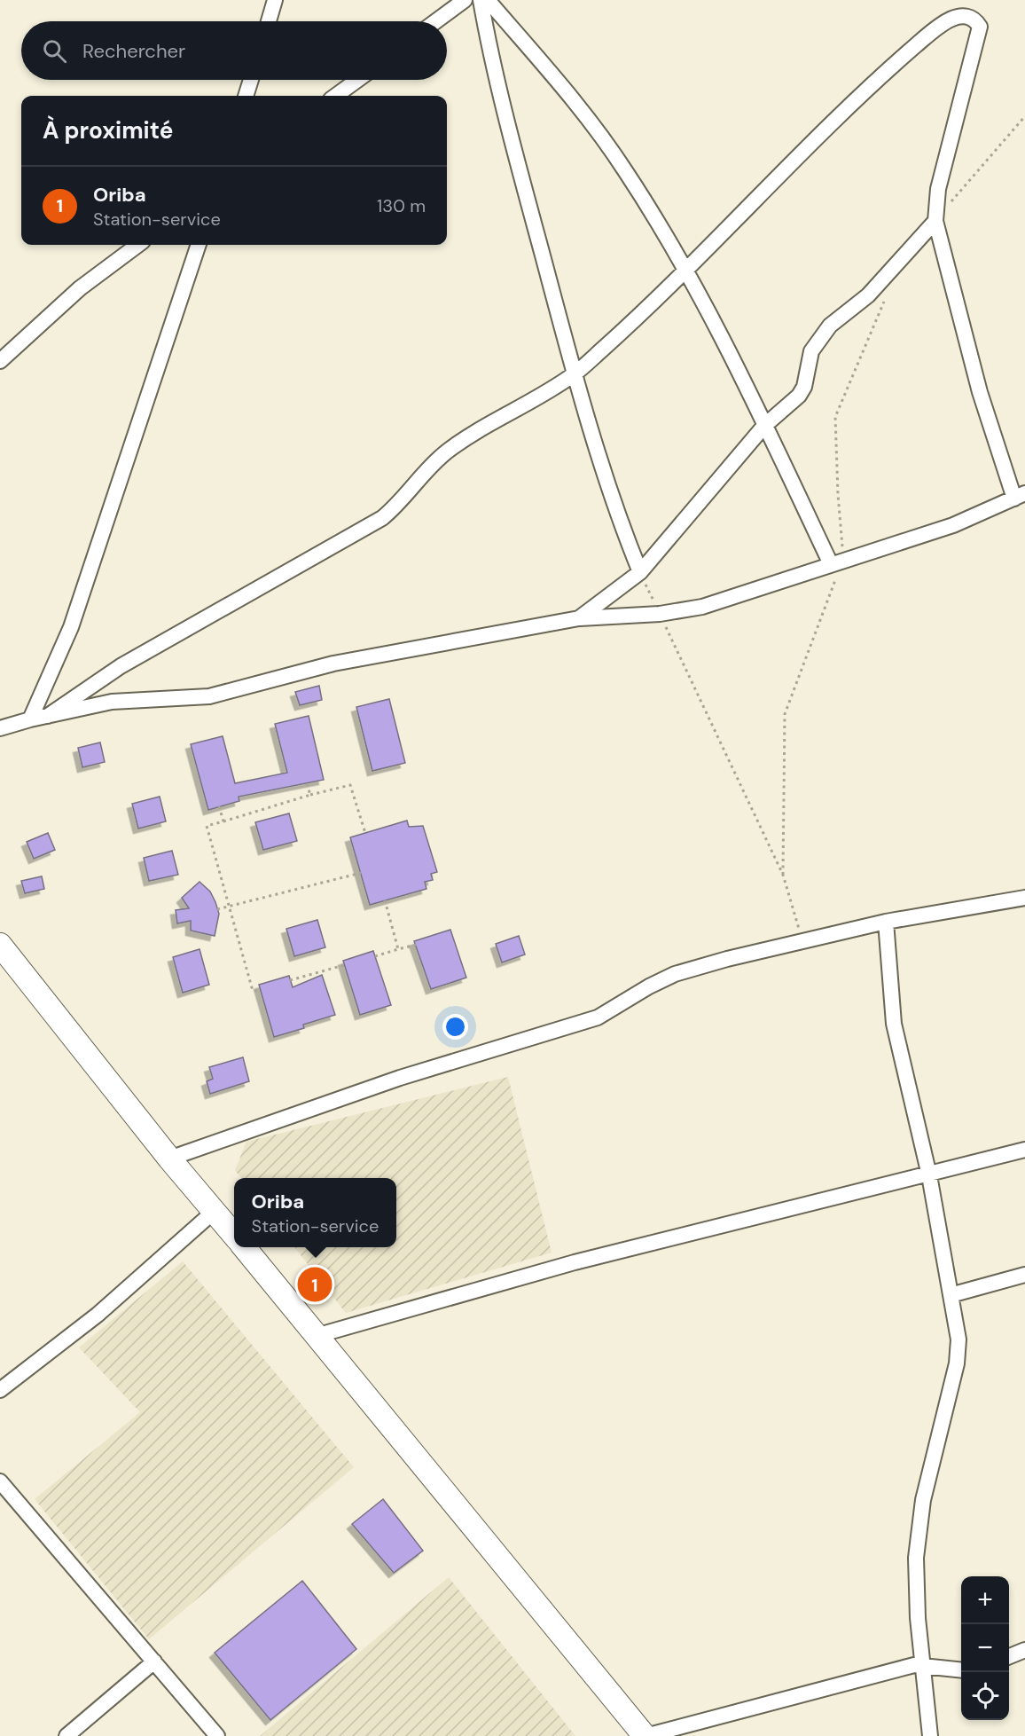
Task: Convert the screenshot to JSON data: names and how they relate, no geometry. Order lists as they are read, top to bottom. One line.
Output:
{"page":{"search":"Rechercher","heading":"À proximité","list":[{"mark":"1","name":"Oriba","note":"Station-service","value":"130 m"}],"popup":["Oriba","Station-service"],"pins":"1","map_buttons":["+","−"]}}
